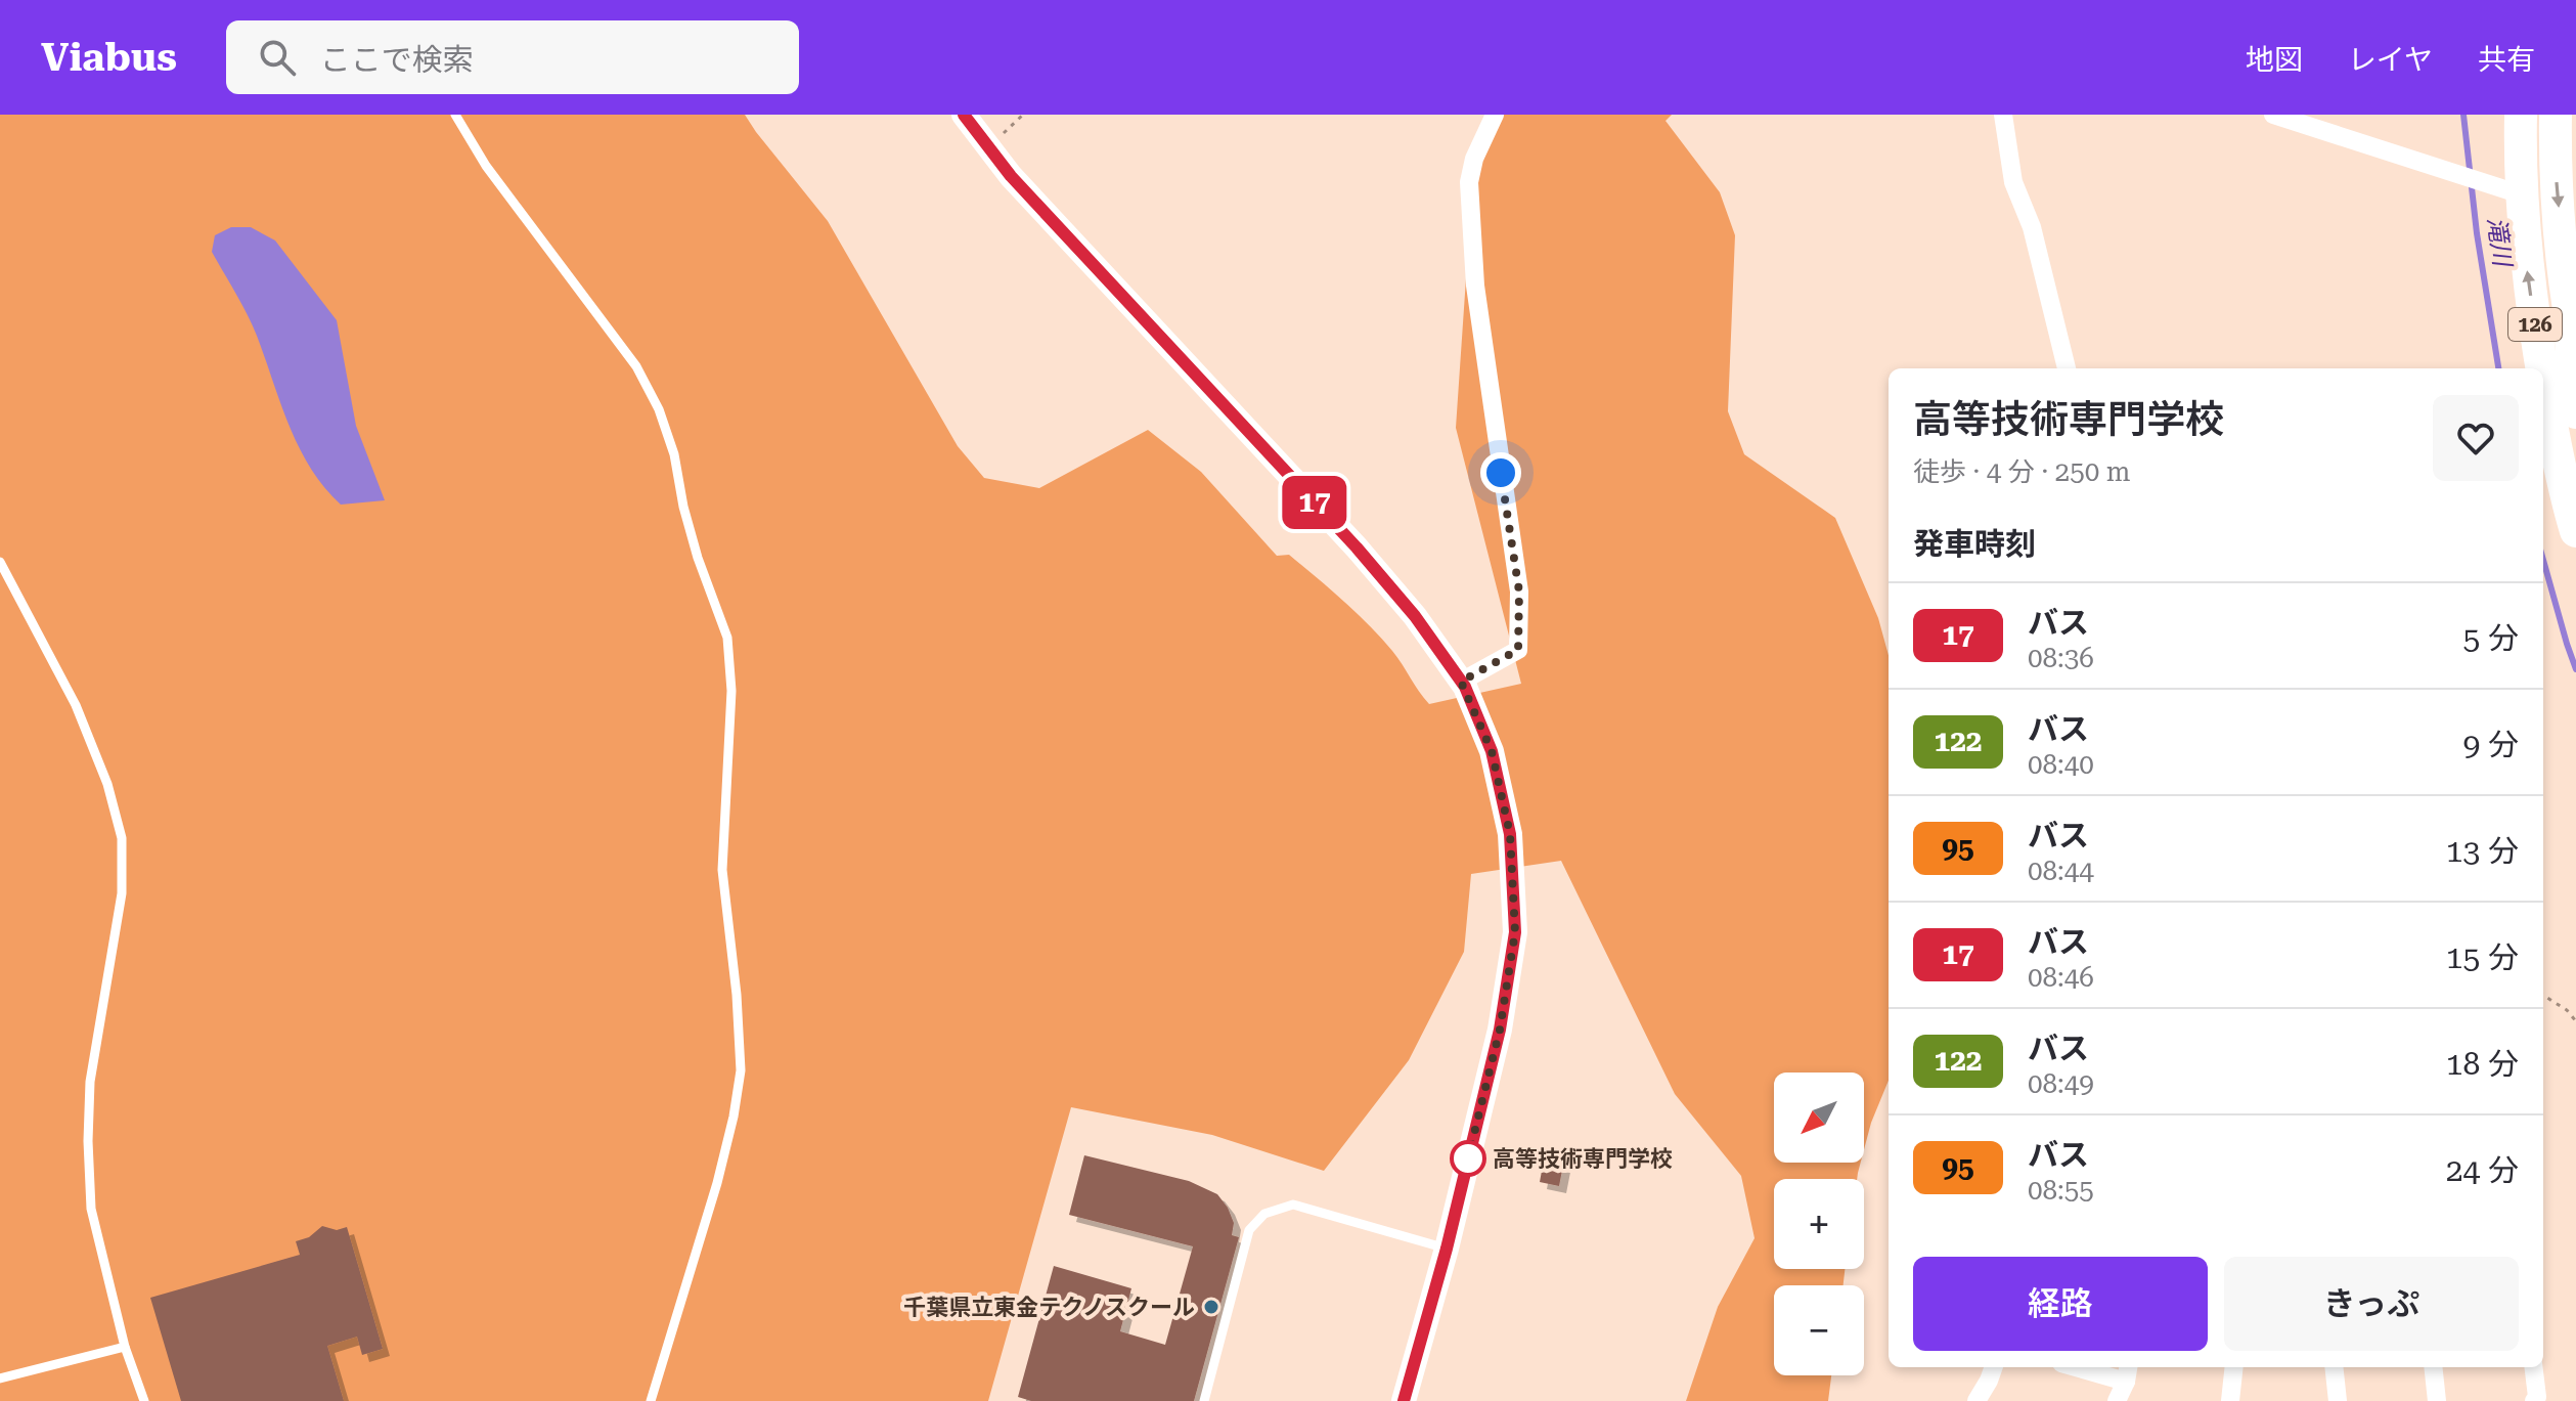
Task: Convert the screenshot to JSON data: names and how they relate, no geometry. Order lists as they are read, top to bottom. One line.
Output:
{"streets":{"highway":["126"]},"water":["滝川"],"places":["高等技術専門学校","千葉県立東金テクノスクール"],"lines":["bus line 17"],"north":"bottom left","page":{"header":"Viabus","search":"ここで検索","nav":["地図","レイヤ","共有"],"on_map":"17","heading":[["高等技術専門学校","徒歩 · 4 分 · 250 m"],"発車時刻"],"list":[{"mark":"17","name":"バス","note":"08:36","value":"5 分"},{"mark":"122","name":"バス","note":"08:40","value":"9 分"},{"mark":"95","name":"バス","note":"08:44","value":"13 分"},{"mark":"17","name":"バス","note":"08:46","value":"15 分"},{"mark":"122","name":"バス","note":"08:49","value":"18 分"},{"mark":"95","name":"バス","note":"08:55","value":"24 分"}],"map_buttons":["+","−"],"buttons":["経路","きっぷ"]}}
